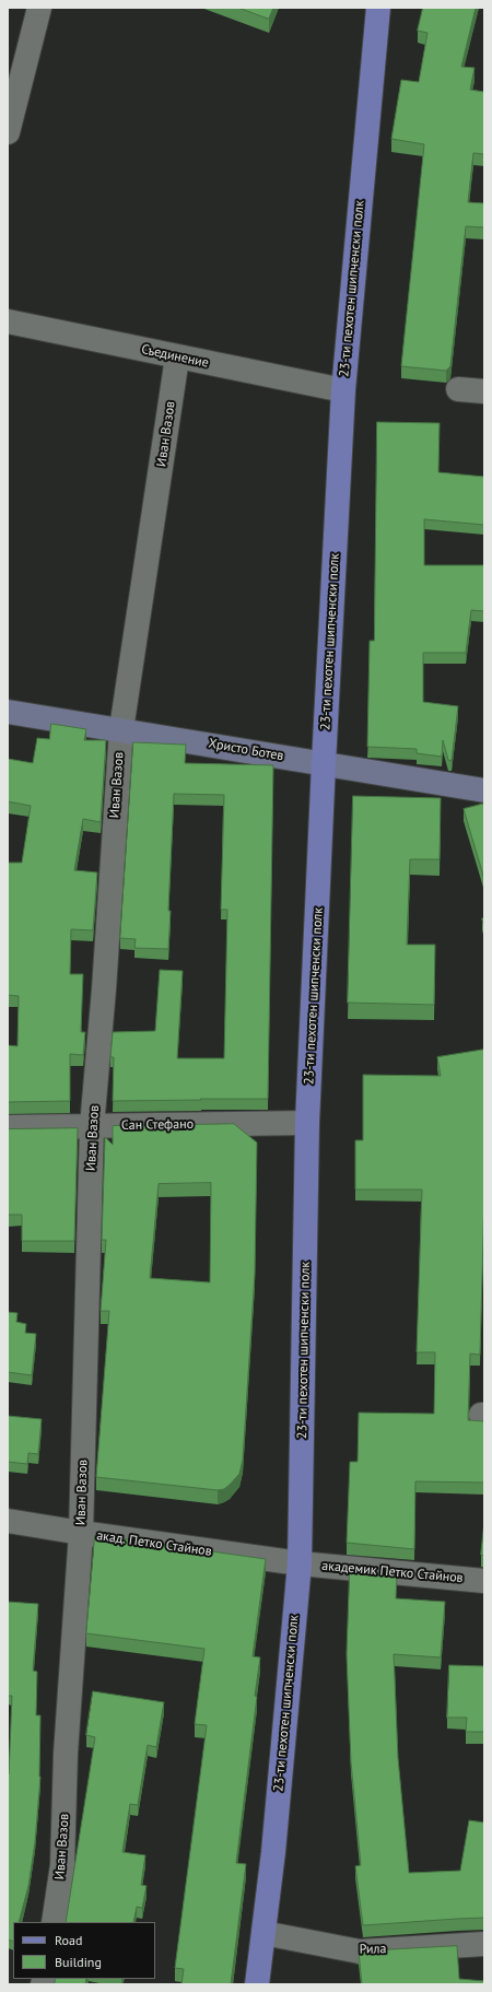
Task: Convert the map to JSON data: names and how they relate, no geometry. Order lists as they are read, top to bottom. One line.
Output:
{"streets":{"main road":["23-ти пехотен шипченски полк","Христо Ботев"],"street":["Съединение","Иван Вазов","Сан Стефано","акад. Петко Стайнов","академик Петко Стайнов","Рила"]},"crossings":[["23-ти пехотен шипченски полк","Съединение"],["23-ти пехотен шипченски полк","Христо Ботев"],["23-ти пехотен шипченски полк","Сан Стефано"],["23-ти пехотен шипченски полк","акад. Петко Стайнов"],["23-ти пехотен шипченски полк","академик Петко Стайнов"],["23-ти пехотен шипченски полк","Рила"],["Съединение","Иван Вазов"],["Иван Вазов","Христо Ботев"],["Иван Вазов","Сан Стефано"],["Иван Вазов","акад. Петко Стайнов"],["акад. Петко Стайнов","академик Петко Стайнов"]],"legend":["Road","Building"]}
